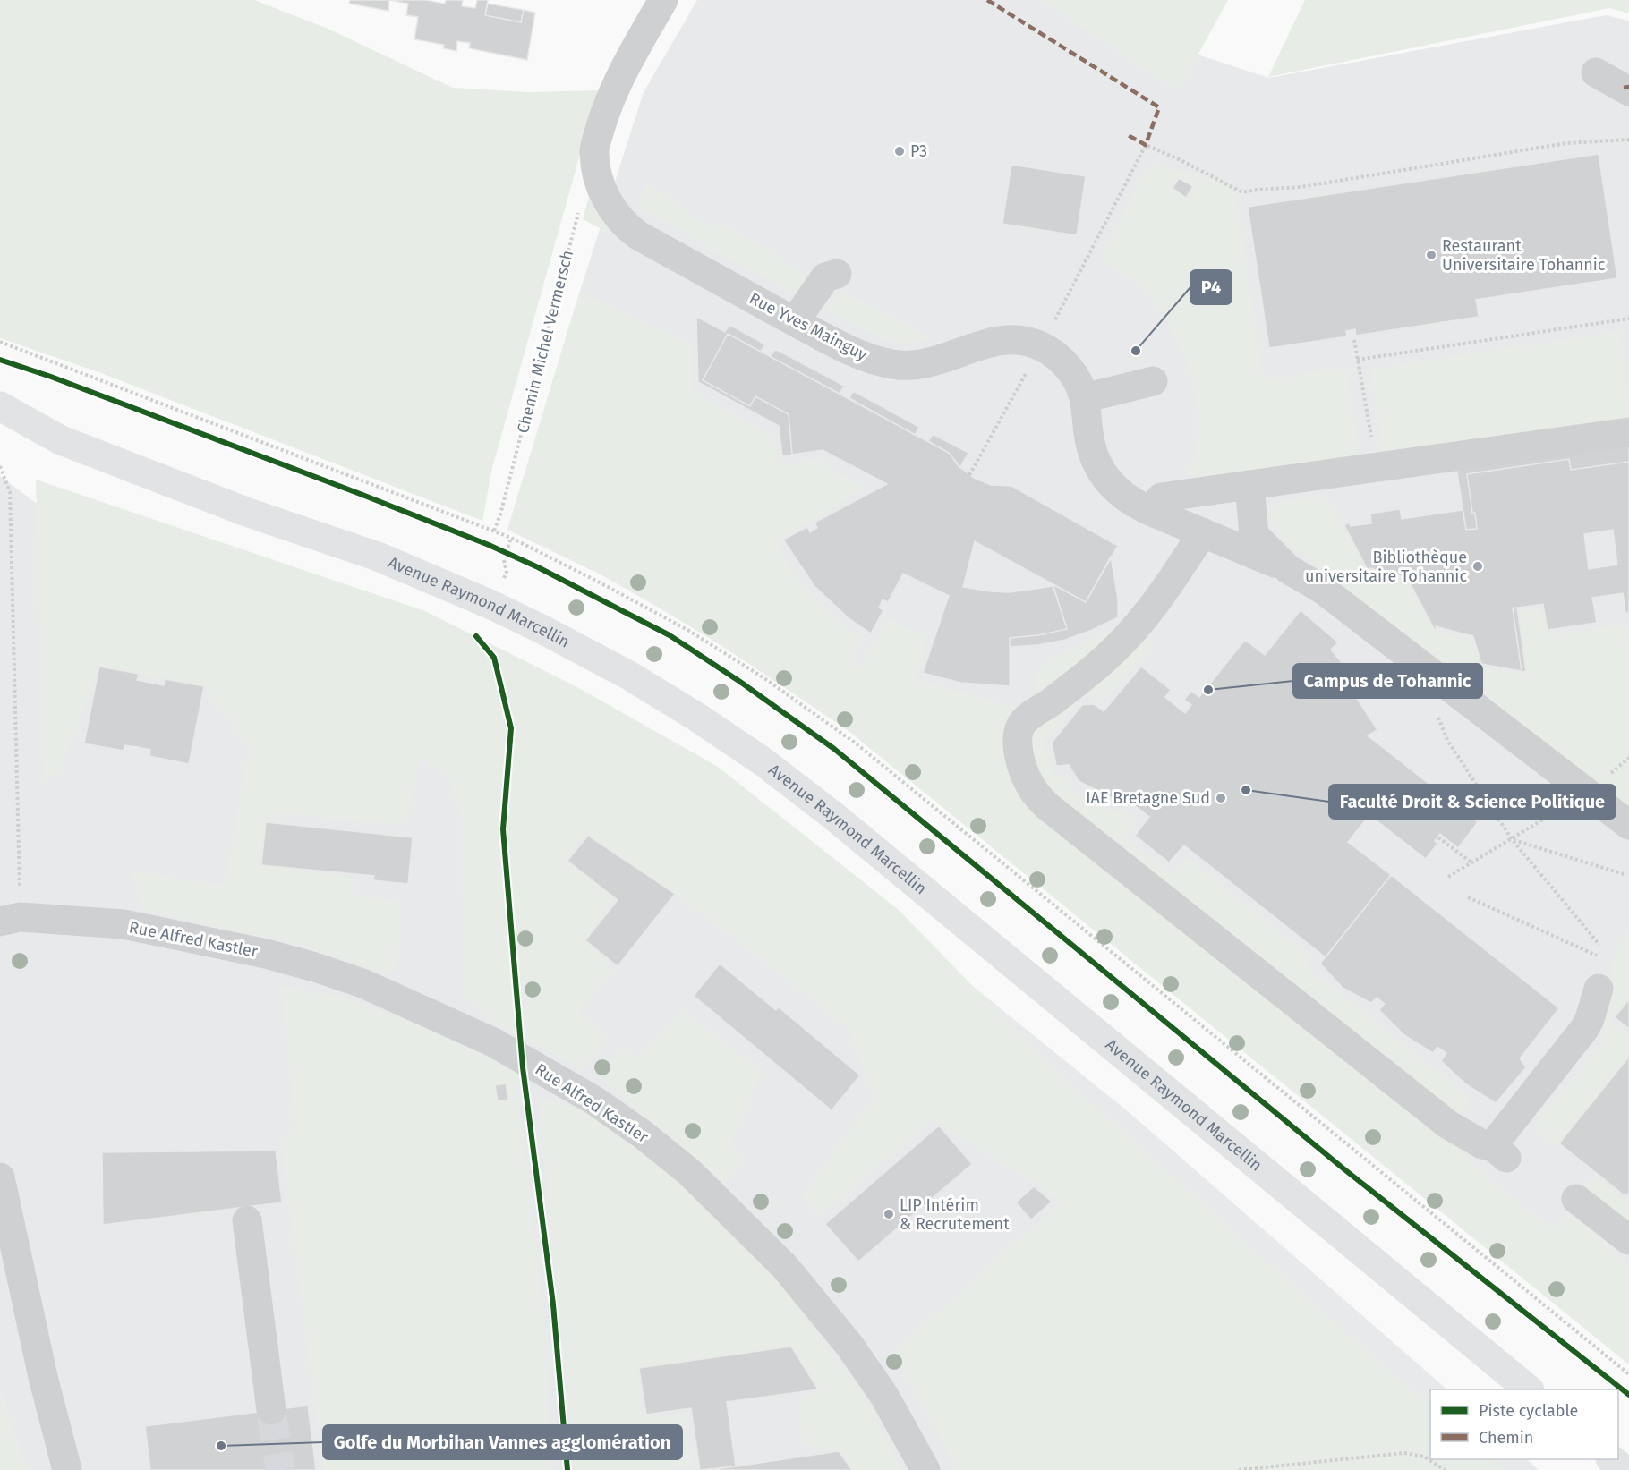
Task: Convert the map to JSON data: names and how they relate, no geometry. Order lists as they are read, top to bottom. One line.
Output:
{"streets":{"main road":["Avenue Raymond Marcellin"],"street":["Rue Yves Mainguy","Rue Alfred Kastler"],"path":["Chemin Michel Vermersch"]},"places":["P3","Restaurant Universitaire Tohannic","P4","Bibliothèque universitaire Tohannic","Campus de Tohannic","Faculté Droit & Science Politique","IAE Bretagne Sud","LIP Intérim & Recrutement","Golfe du Morbihan Vannes agglomération"],"legend":["Piste cyclable","Chemin"]}
